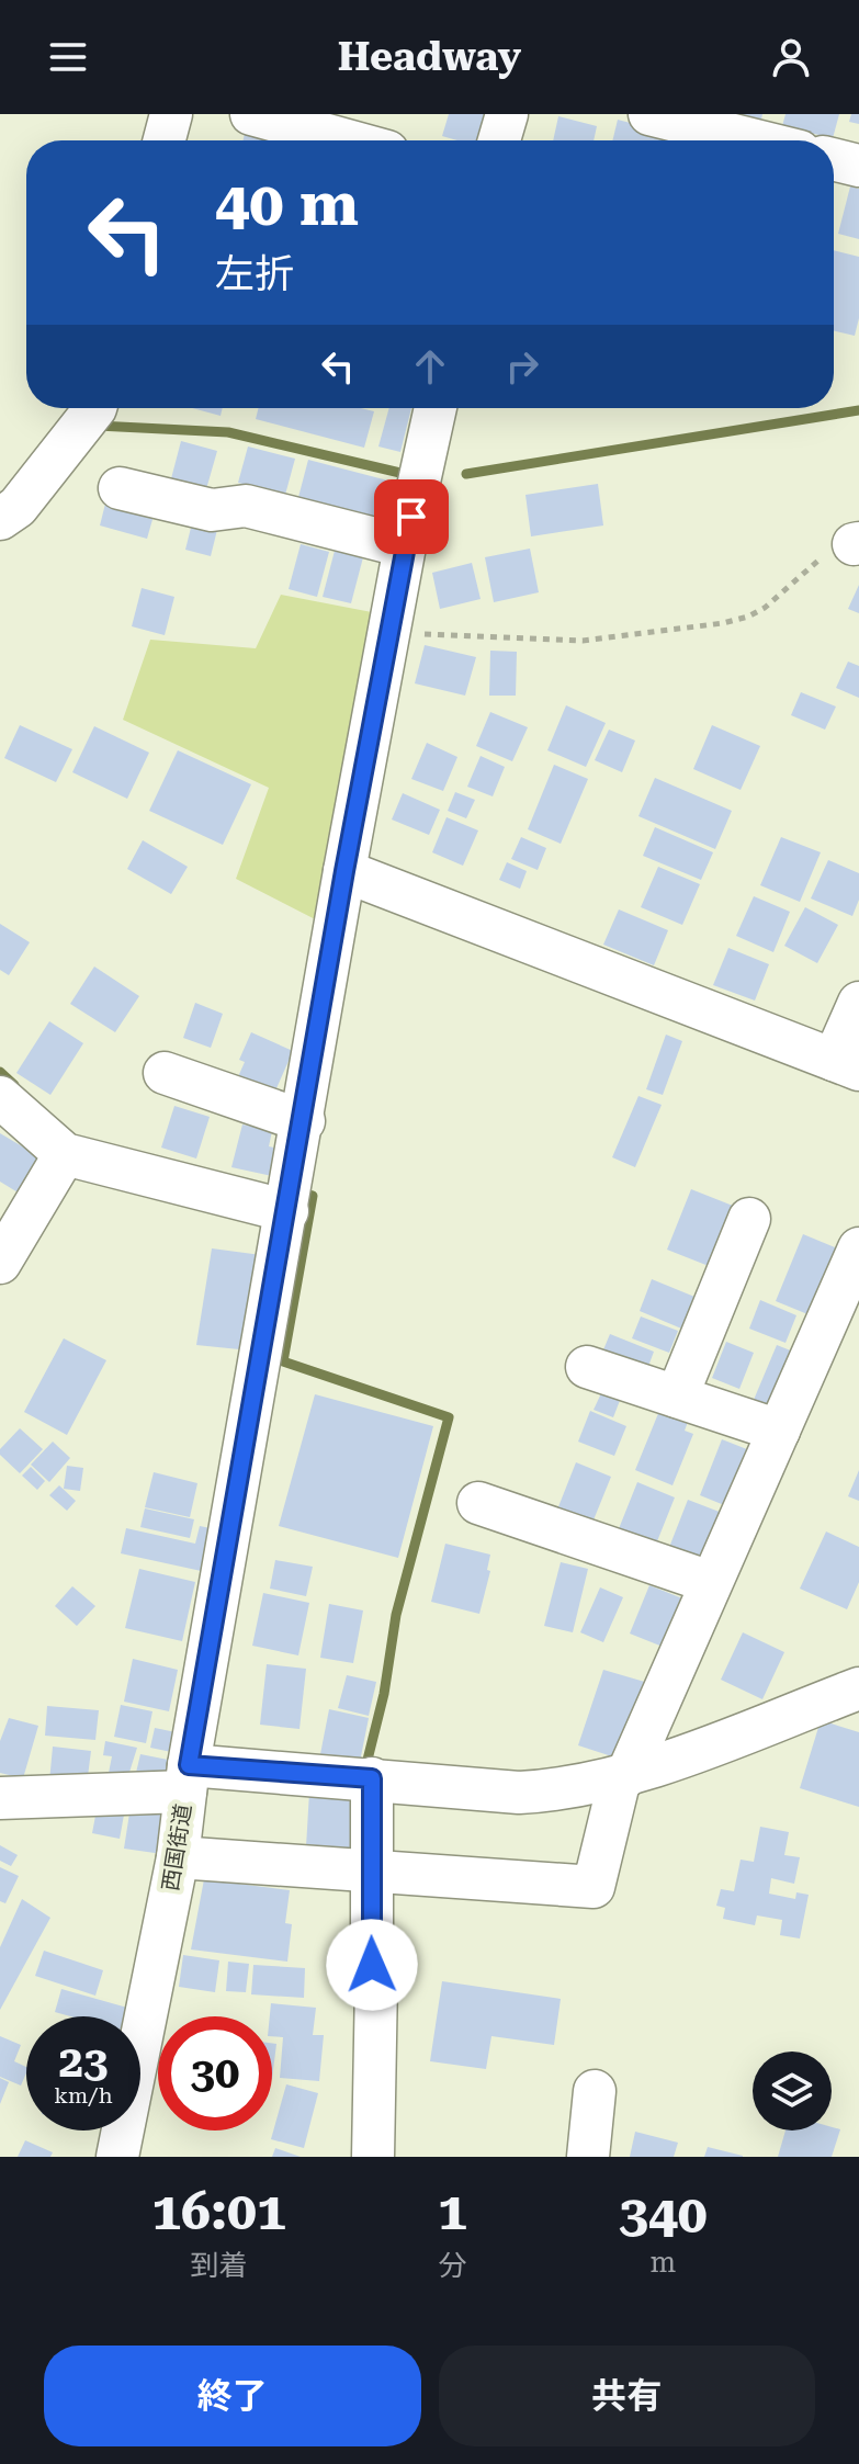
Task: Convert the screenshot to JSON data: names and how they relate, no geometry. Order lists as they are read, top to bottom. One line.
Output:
{"streets":{"street":["西国街道"]},"page":{"header":"Headway","turn":["40 m","左折"],"speed":"23 km/h","limit":"30","eta":["16:01","到着","1","分","340","m"],"buttons":["終了","共有"]}}
